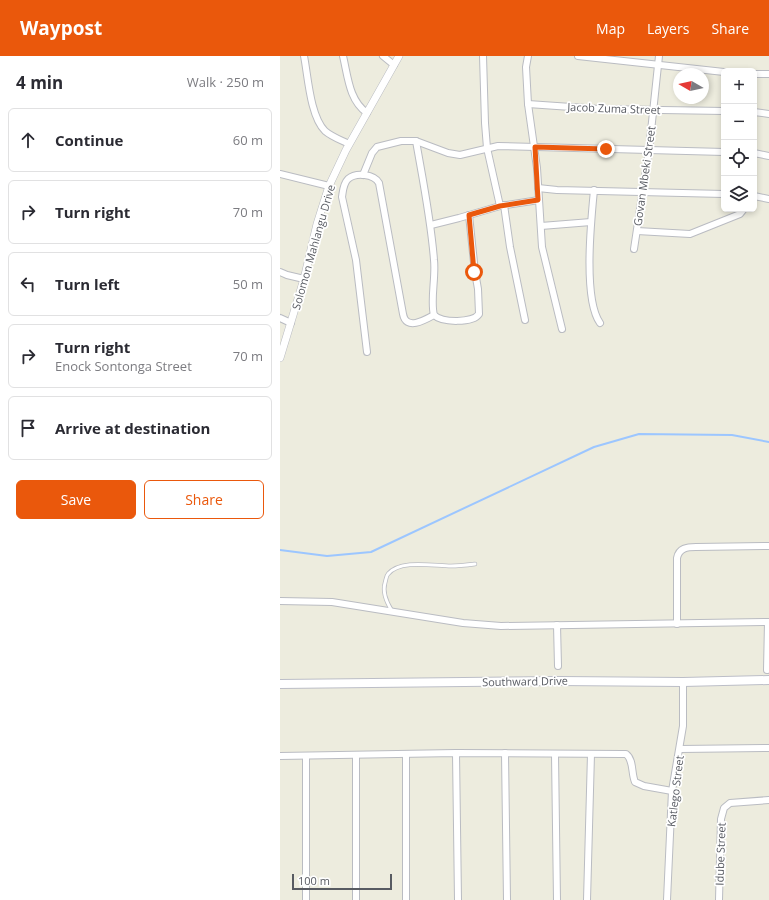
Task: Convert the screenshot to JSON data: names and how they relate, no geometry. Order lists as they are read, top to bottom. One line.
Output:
{"streets":{"main road":["Southward Drive"],"street":["Jacob Zuma Street","Govan Mbeki Street","Solomon Mahlangu Drive","Katlego Street","Idube Street"]},"crossings":[["Jacob Zuma Street","Govan Mbeki Street"],["Southward Drive","Katlego Street"]],"scale_bar":"100 m","north":"left","page":{"header":"Waypost","nav":["Map","Layers","Share"],"heading":["4 min","Walk · 250 m"],"map_buttons":["+","−"],"list":[["Continue","60 m"],["Turn right","70 m"],["Turn left","50 m"],["Turn right","Enock Sontonga Street","70 m"],"Arrive at destination"],"buttons":["Save","Share"],"scale":"100 m"}}
